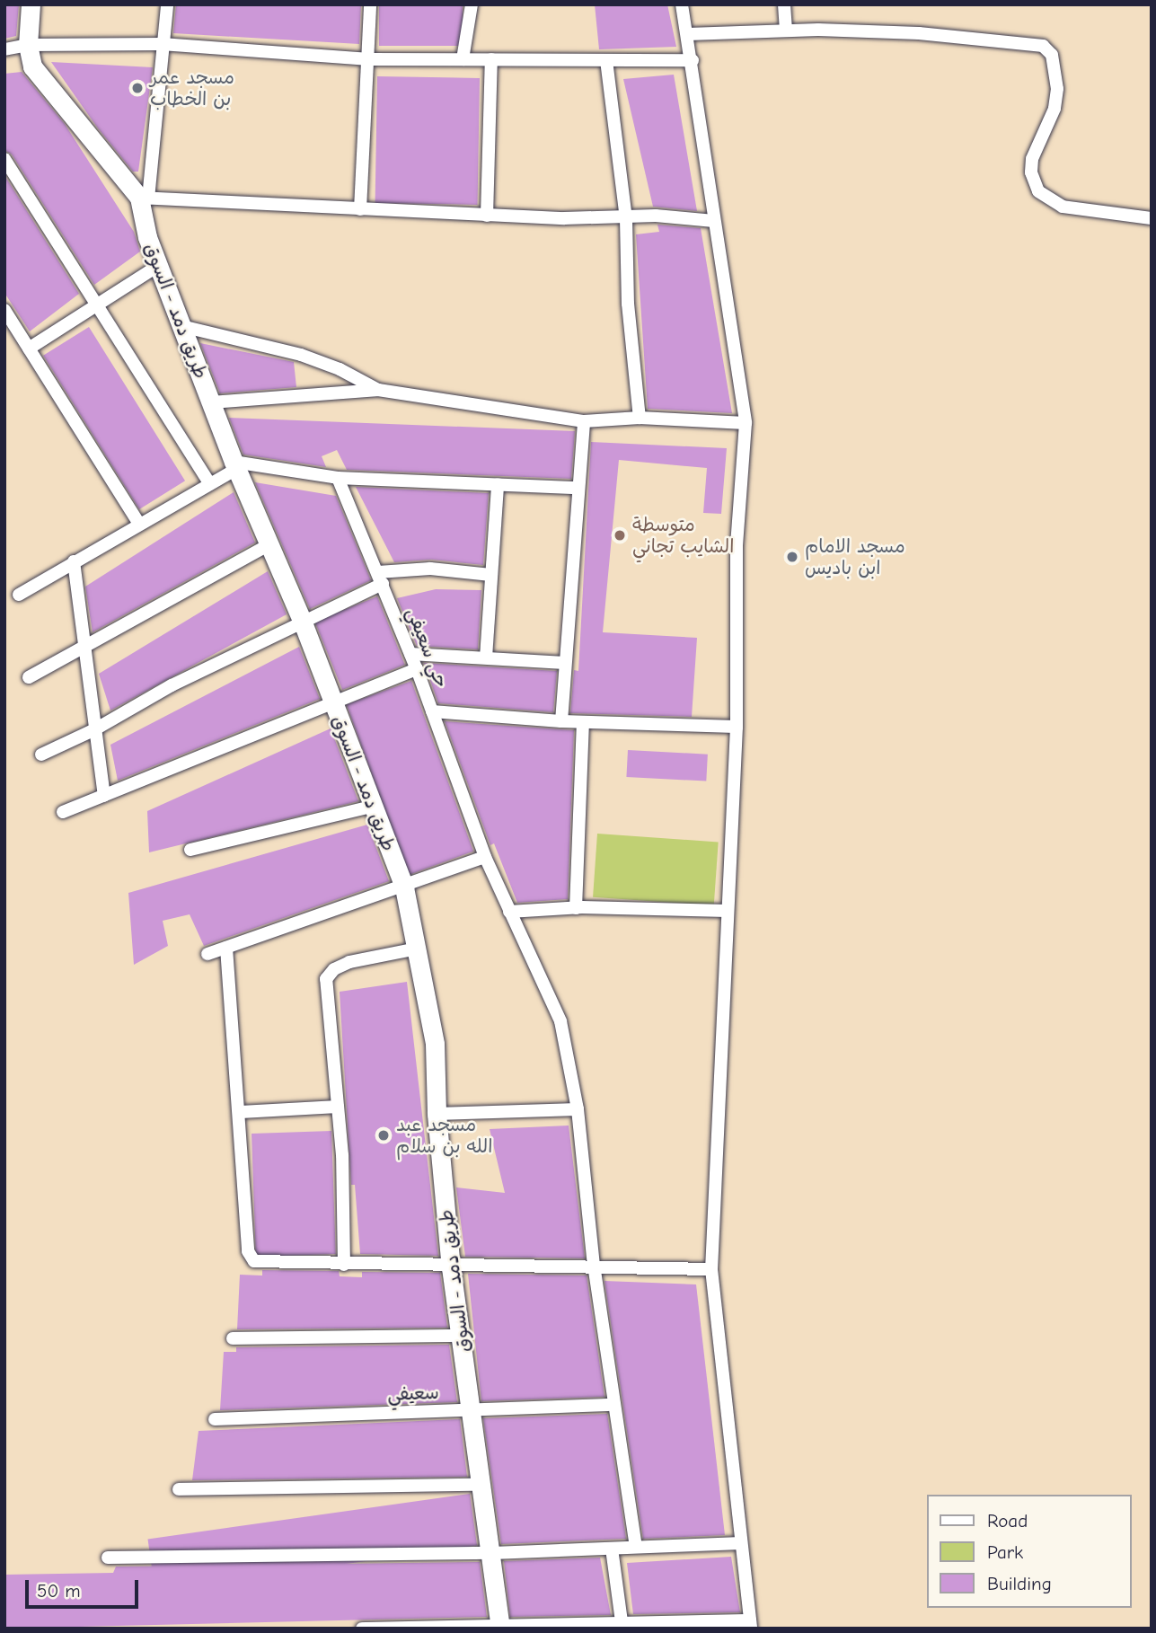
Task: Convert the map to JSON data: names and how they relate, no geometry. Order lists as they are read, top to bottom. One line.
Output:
{"streets":{"main road":["طريق دمد - السوق"],"street":["حي سعيفي","سعيفي"]},"crossings":[["طريق دمد - السوق","سعيفي"]],"places":["مسجد عمر بن الخطاب","متوسطة الشايب تجاني","مسجد الامام ابن باديس","مسجد عبد الله بن سلام"],"legend":["Road","Park","Building"],"scale_bar":"50 m"}
